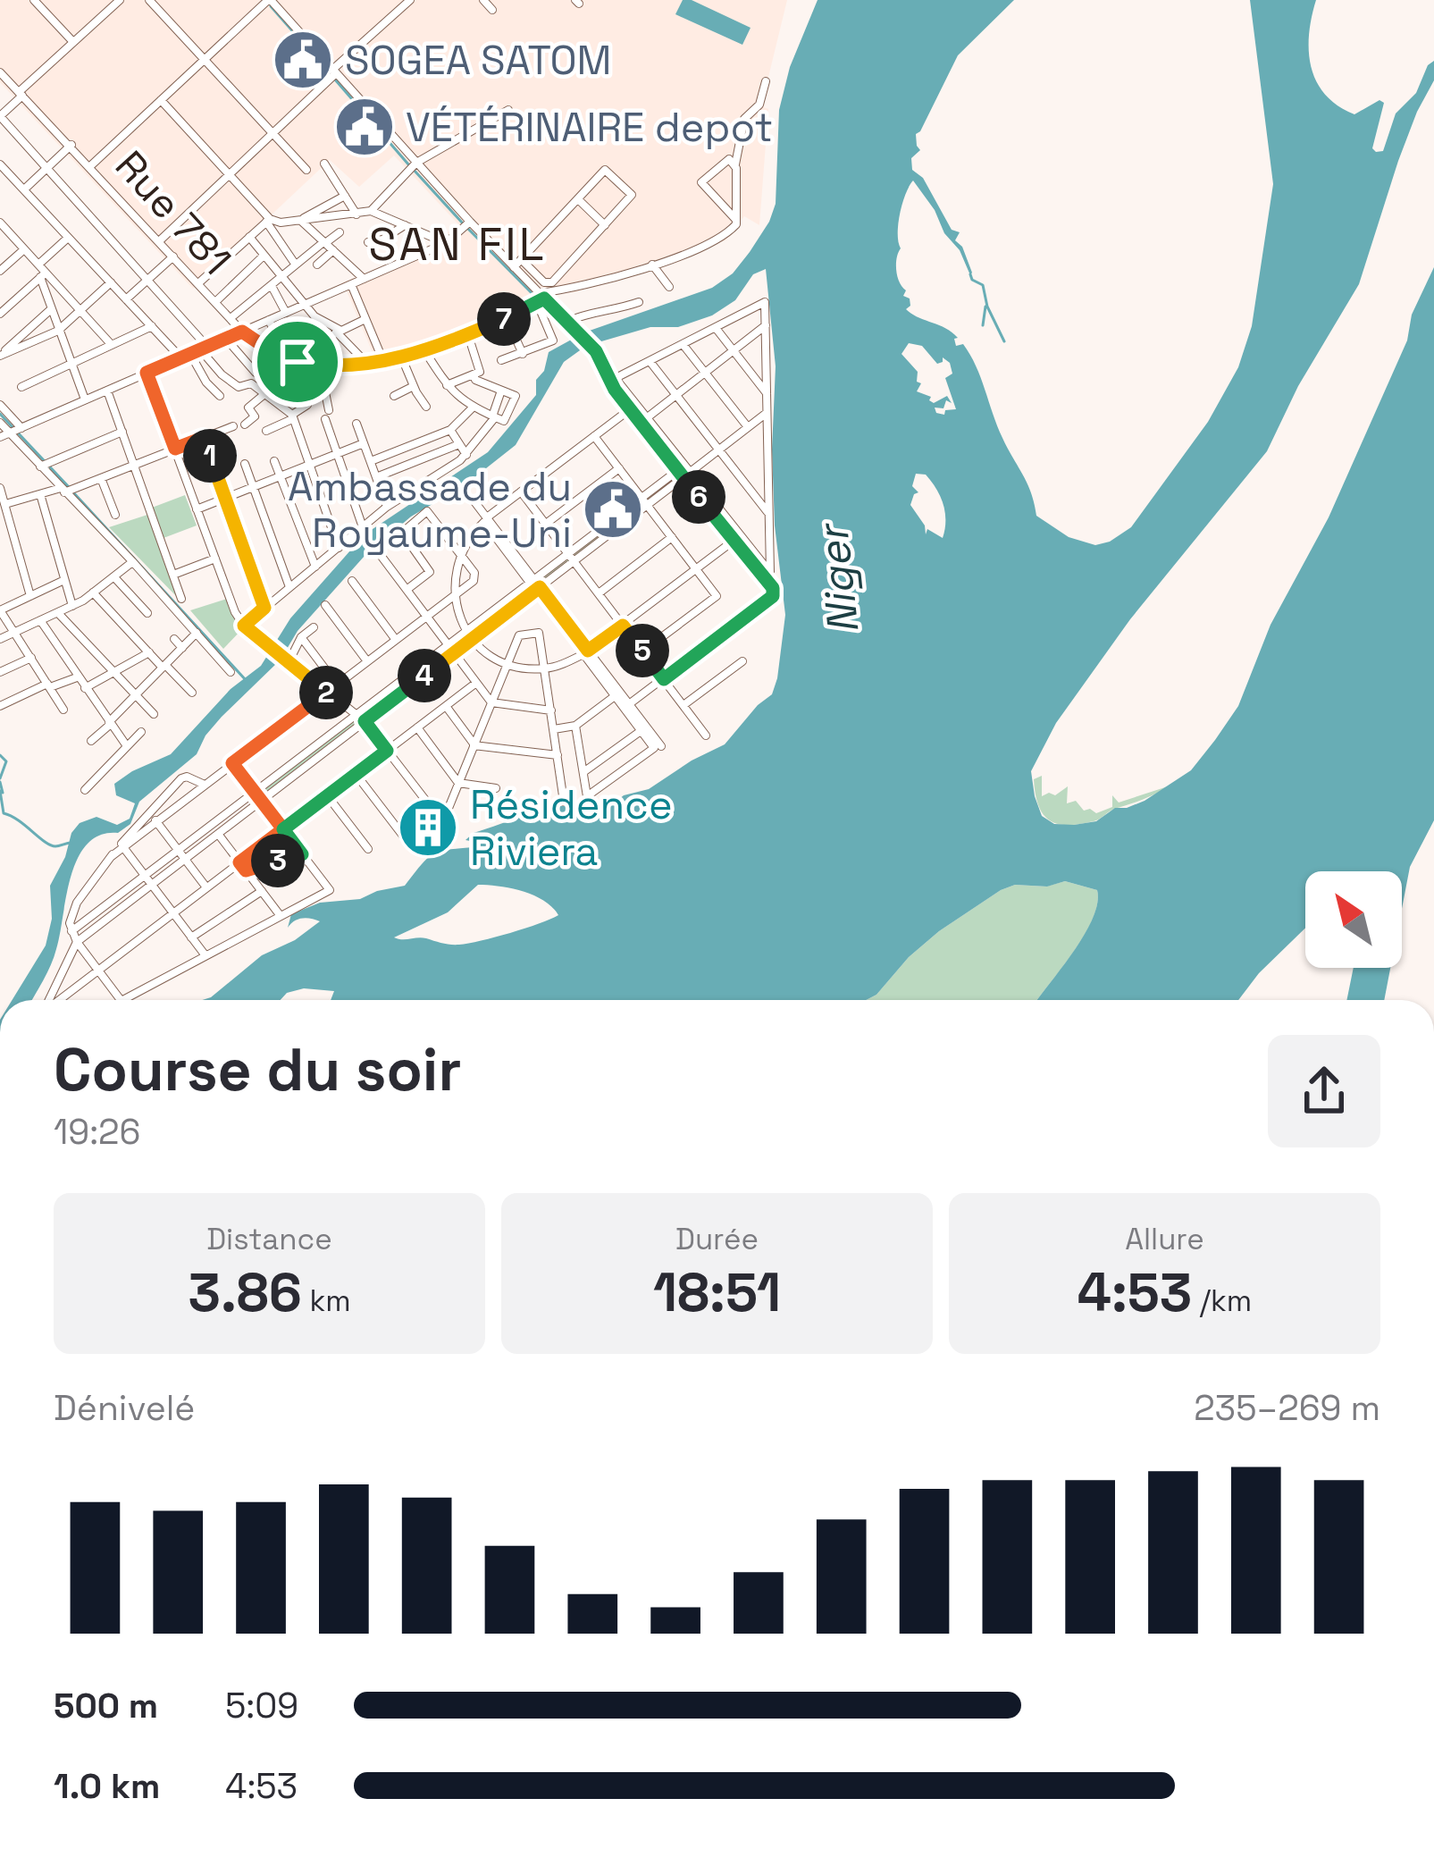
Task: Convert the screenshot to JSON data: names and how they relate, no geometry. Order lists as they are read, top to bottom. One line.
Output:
{"streets":{"street":["Rue 781"]},"districts":["SAN FIL"],"water":["Niger"],"places":{"public building":["SOGEA SATOM","VÉTÉRINAIRE depot","Ambassade du Royaume-Uni"],"building":["Résidence Riviera"]},"north":"top left","page":{"pins":["7","1","6","5","4","2","3"],"heading":["Course du soir","19:26"],"stats":[["Distance","3.86 km"],["Durée","18:51"],["Allure","4:53 /km"]],"chart":["Dénivelé","235–269 m"],"list":[{"name":"500 m","note":"5:09"},{"name":"1.0 km","note":"4:53"}]}}
